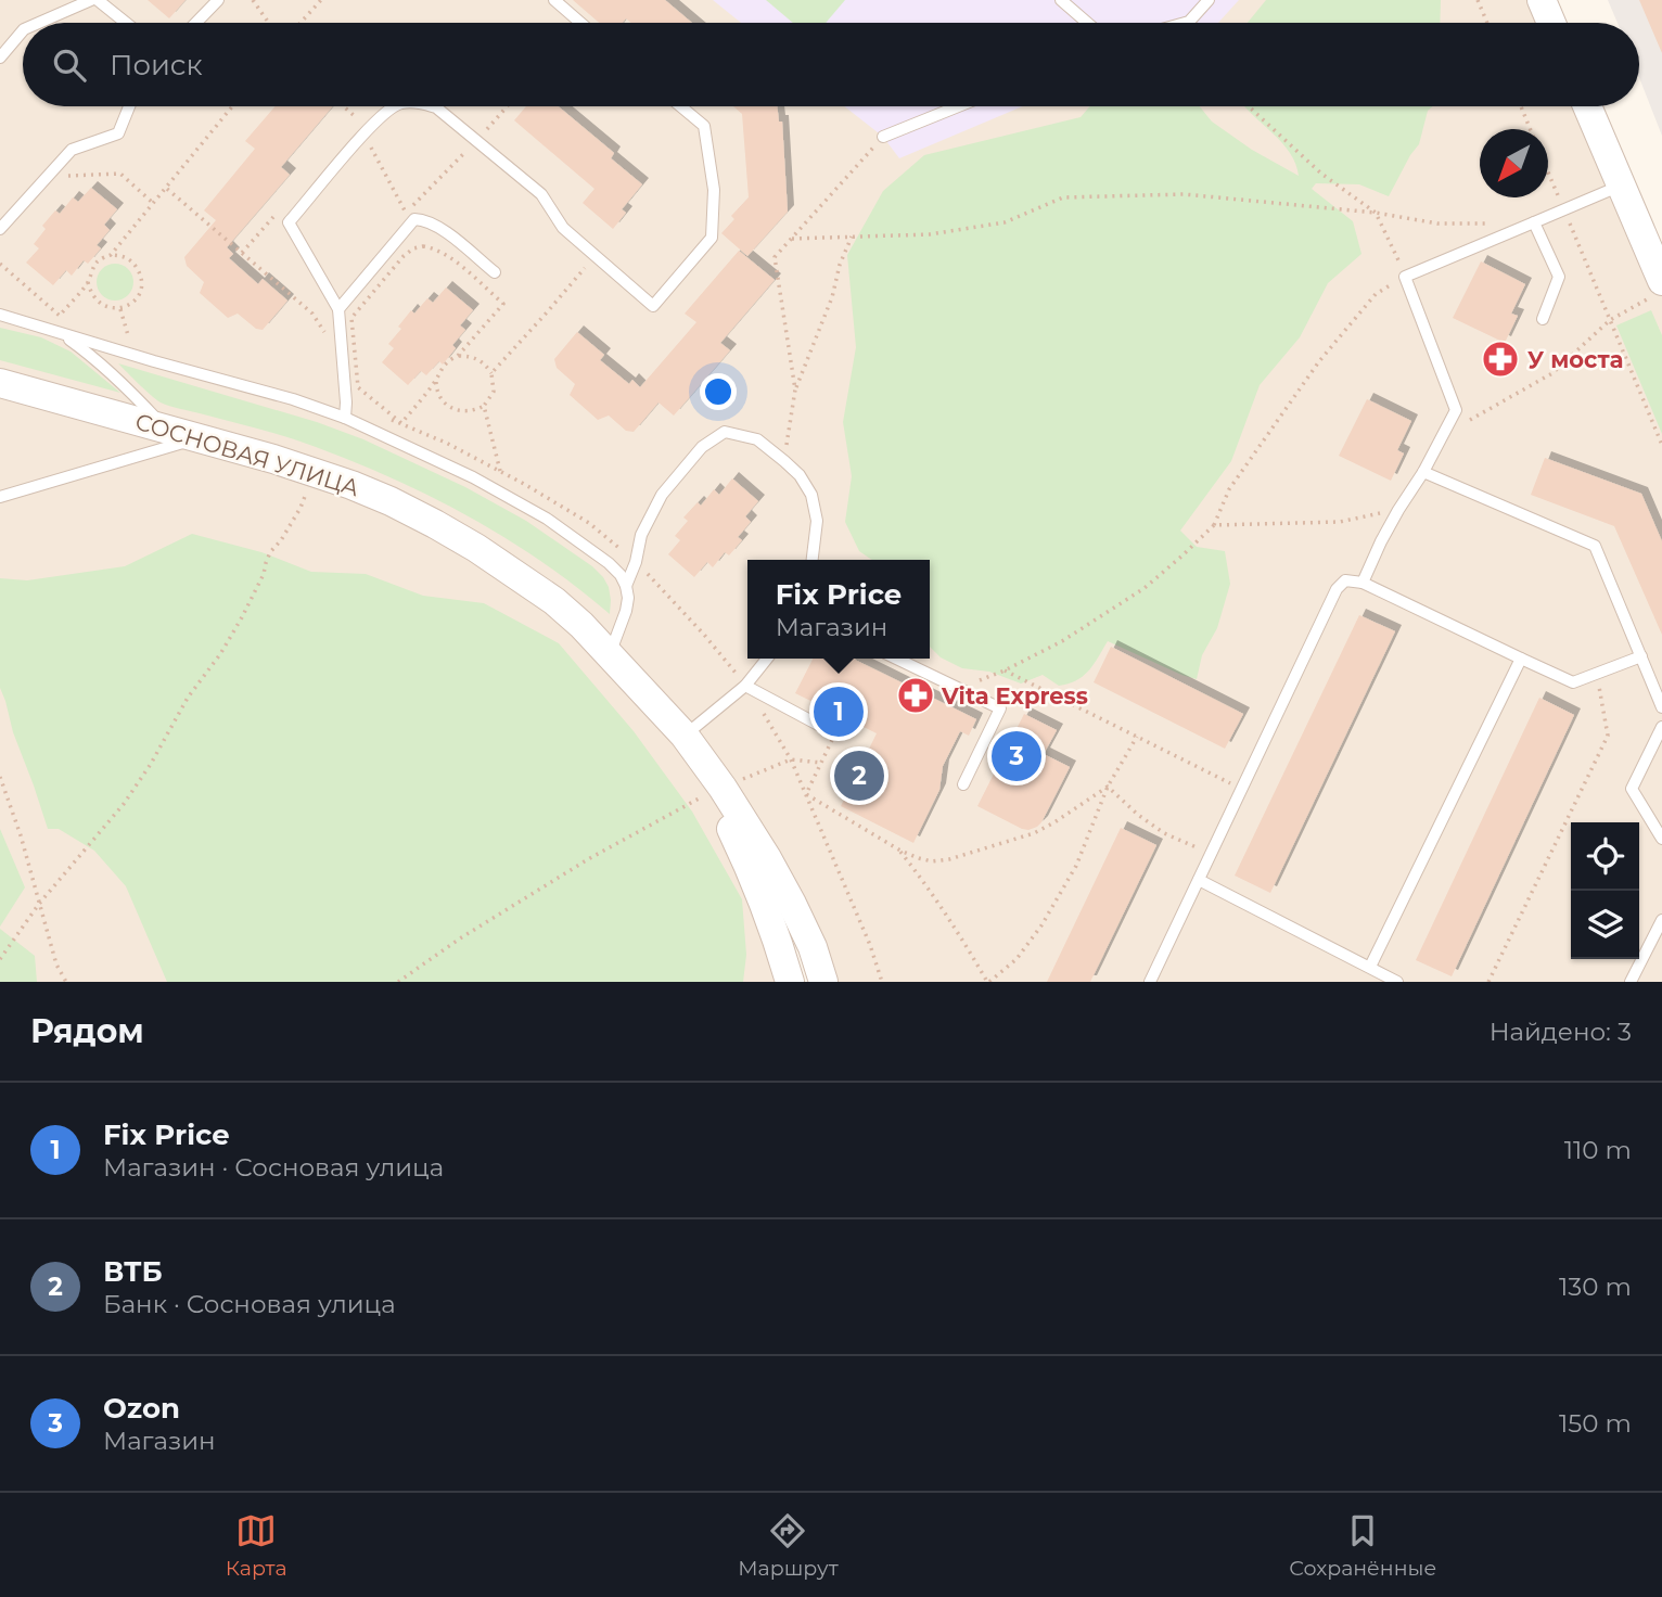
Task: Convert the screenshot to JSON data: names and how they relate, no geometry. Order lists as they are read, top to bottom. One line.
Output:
{"streets":{"street":["СОСНОВАЯ УЛИЦА"]},"places":{"pharmacy":["У моста","Vita Express"]},"north":"bottom left","page":{"search":"Поиск","popup":["Fix Price","Магазин"],"pins":["1","3","2"],"heading":["Рядом","Найдено: 3"],"list":[{"mark":"1","name":"Fix Price","note":"Магазин · Сосновая улица","value":"110 m"},{"mark":"2","name":"ВТБ","note":"Банк · Сосновая улица","value":"130 m"},{"mark":"3","name":"Ozon","note":"Магазин","value":"150 m"}],"nav":["Карта","Маршрут","Сохранённые"]}}
